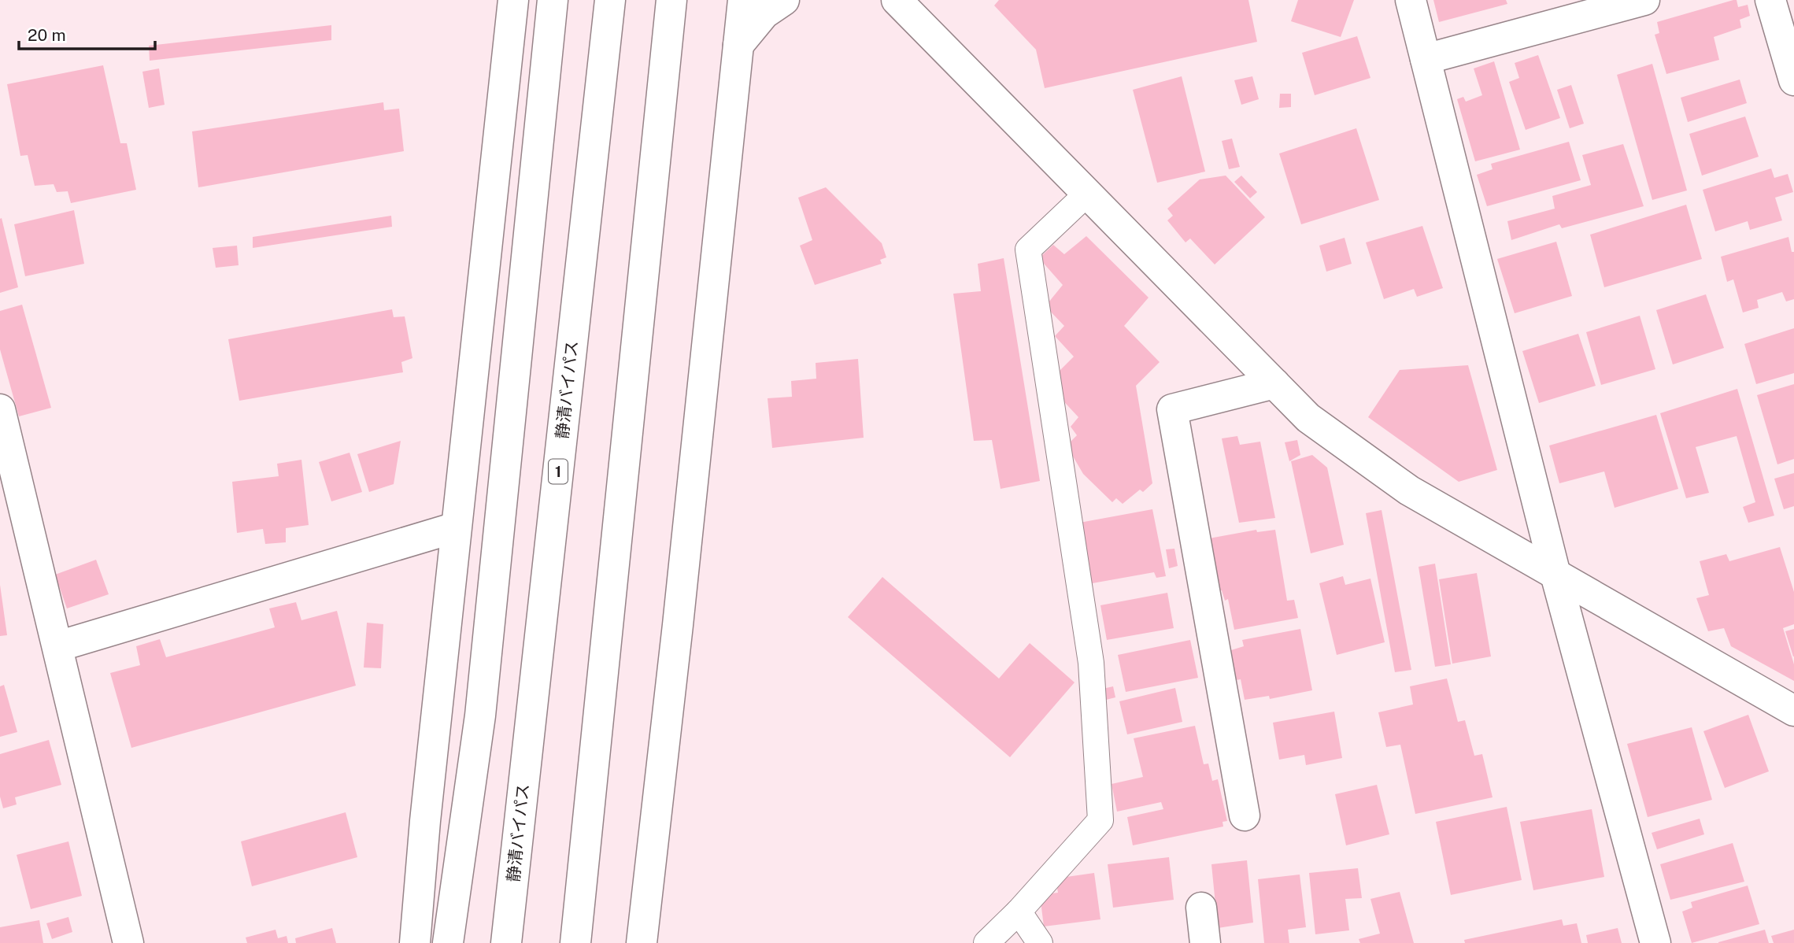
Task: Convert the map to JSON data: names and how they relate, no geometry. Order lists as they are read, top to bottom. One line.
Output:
{"streets":{"main road":["静清バイパス","1"]},"scale_bar":"20 m"}
